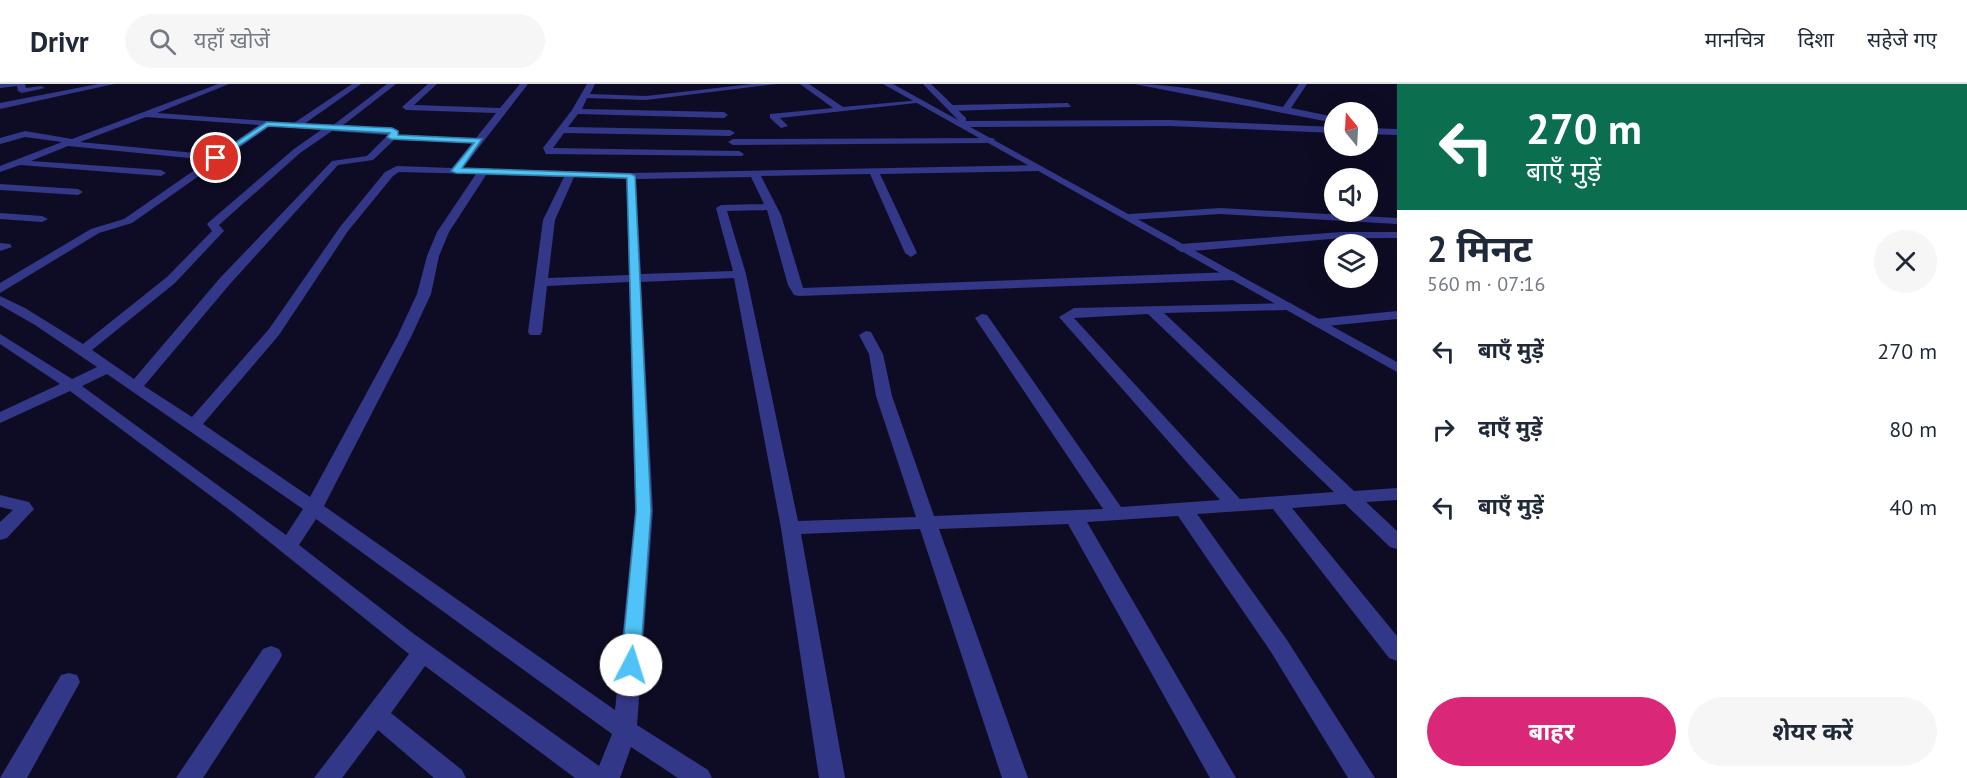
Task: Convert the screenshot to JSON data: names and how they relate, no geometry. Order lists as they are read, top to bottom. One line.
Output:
{"north":"top","page":{"header":"Drivr","search":"यहाँ खोजें","nav":["मानचित्र","दिशा","सहेजे गए"],"turn":["270 m","बाएँ मुड़ें"],"heading":["2 मिनट","560 m · 07:16"],"list":[{"name":"बाएँ मुड़ें","value":"270 m"},{"name":"दाएँ मुड़ें","value":"80 m"},{"name":"बाएँ मुड़ें","value":"40 m"}],"buttons":["बाहर","शेयर करें"]}}
